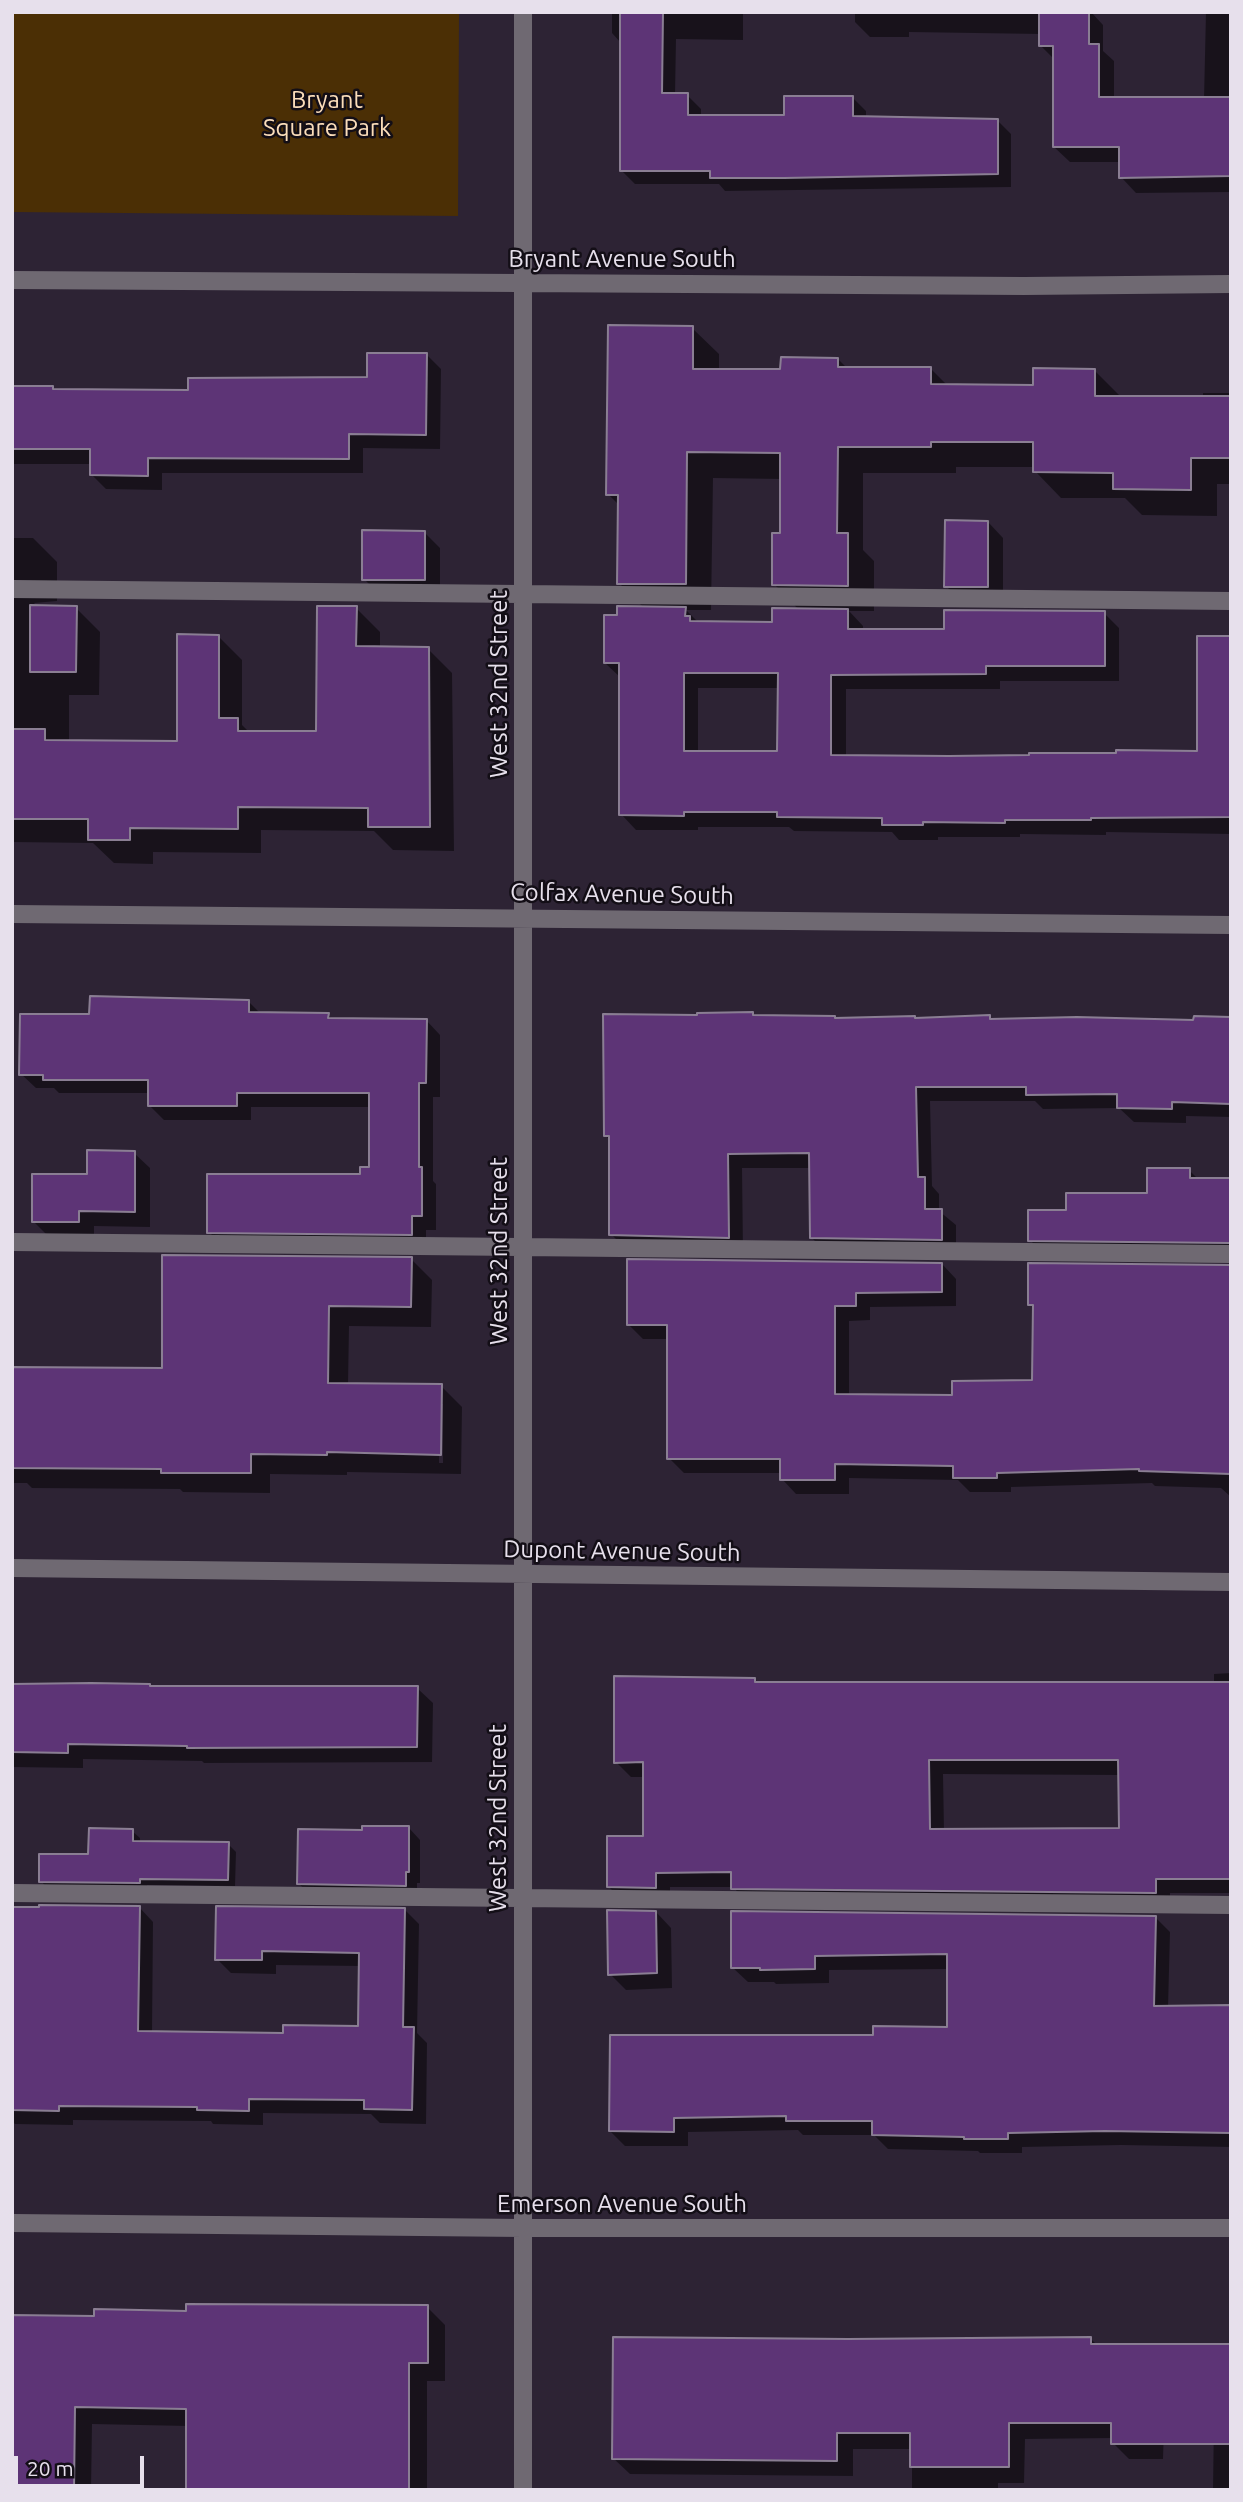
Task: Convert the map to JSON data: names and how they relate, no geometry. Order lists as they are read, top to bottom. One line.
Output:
{"streets":{"street":["Bryant Avenue South","West 32nd Street","Colfax Avenue South","Dupont Avenue South","Emerson Avenue South"]},"crossings":[["Bryant Avenue South","West 32nd Street"],["West 32nd Street","Colfax Avenue South"],["West 32nd Street","Dupont Avenue South"],["West 32nd Street","Emerson Avenue South"]],"parks":["Bryant Square Park"],"scale_bar":"20 m"}
